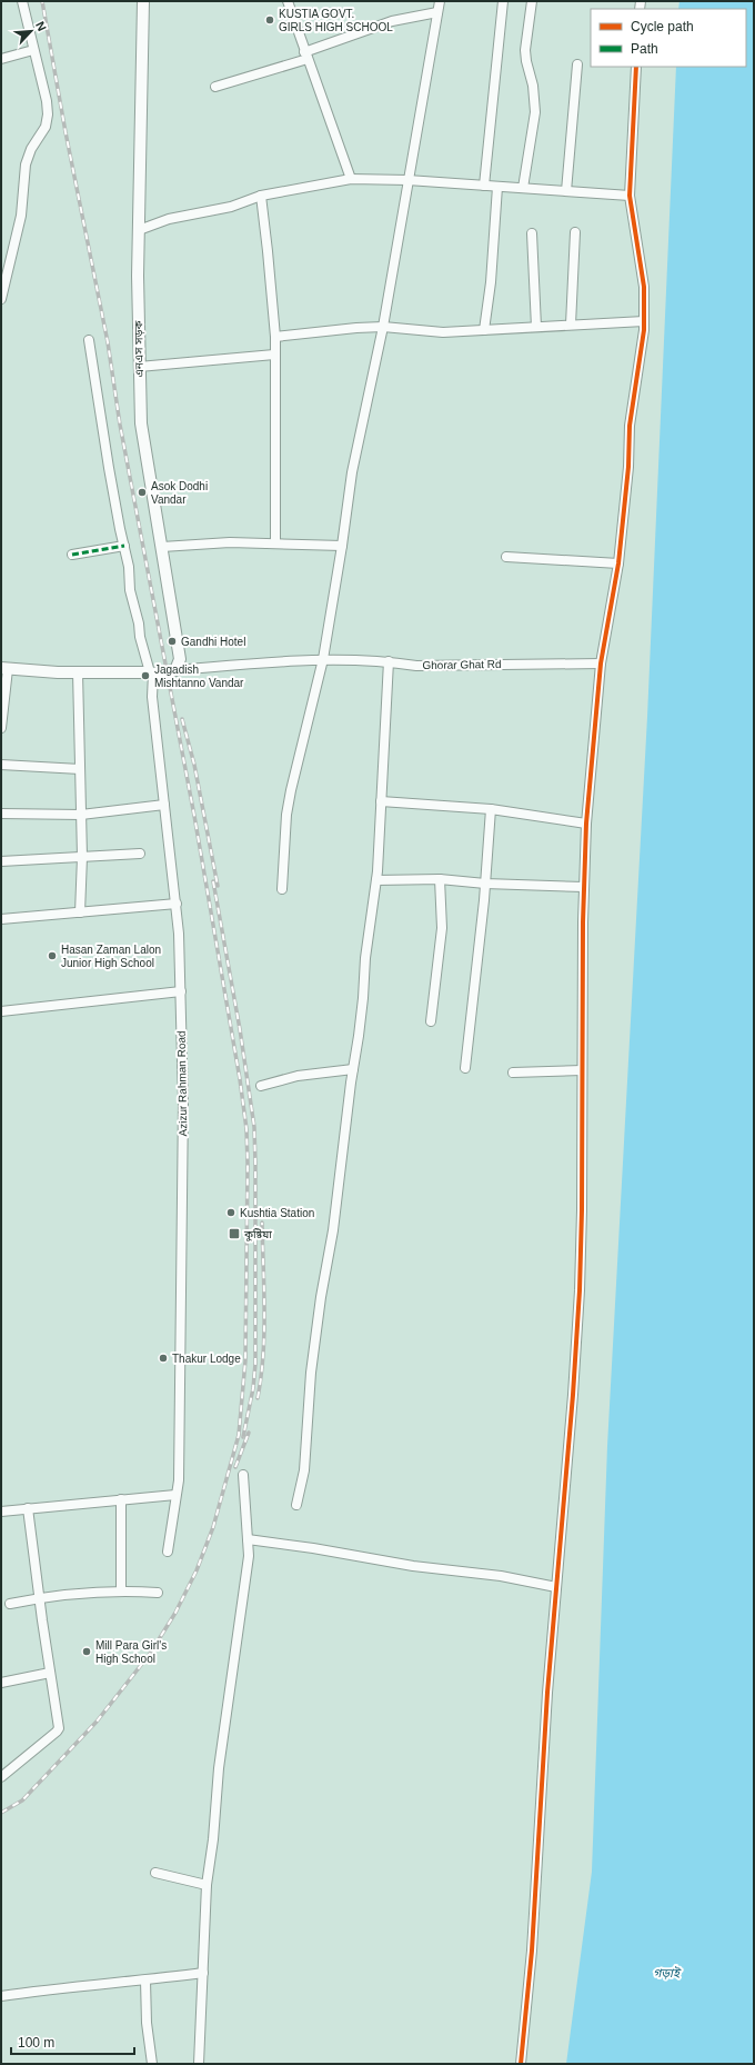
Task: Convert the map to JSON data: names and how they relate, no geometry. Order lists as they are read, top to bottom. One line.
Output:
{"streets":{"main road":["এনএস সড়ক"],"street":["Ghorar Ghat Rd","Azizur Rahman Road"]},"crossings":[["এনএস সড়ক","Ghorar Ghat Rd"]],"water":["গড়াই"],"places":{"other":["KUSTIA GOVT. GIRLS HIGH SCHOOL","Asok Dodhi Vandar","Gandhi Hotel","Jagadish Mishtanno Vandar","Hasan Zaman Lalon Junior High School","Kushtia Station","Thakur Lodge","Mill Para Girl's High School"],"transit":["কুষ্টিয়া"]},"legend":["Cycle path","Path"],"scale_bar":"100 m","north":"top right"}
